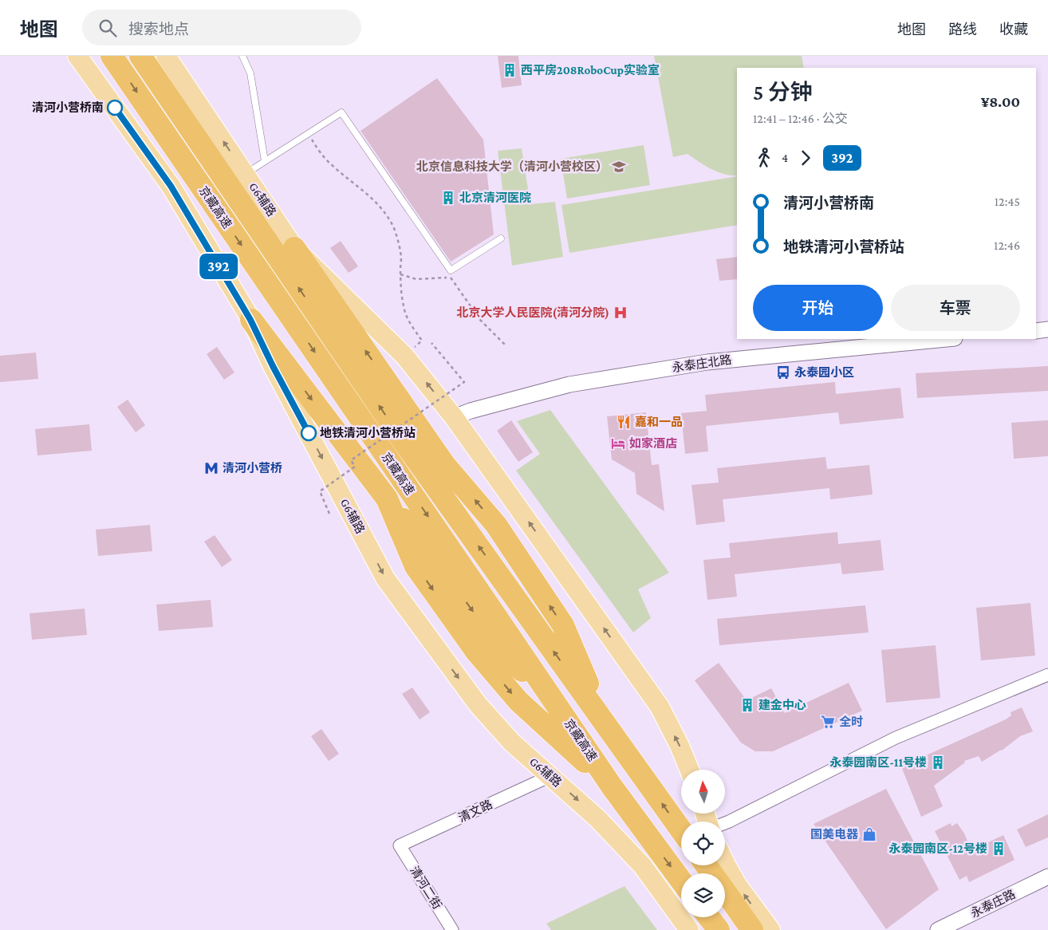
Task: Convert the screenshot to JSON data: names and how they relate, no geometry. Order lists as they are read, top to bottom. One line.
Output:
{"streets":{"highway":["京藏高速"],"main road":["G6辅路"],"street":["永泰庄北路","清文路","清河二街","永泰庄路"]},"crossings":[["G6辅路","永泰庄北路"],["G6辅路","清文路"],["清文路","清河二街"]],"places":{"building":["西平房208RoboCup实验室","北京清河医院","建金中心","永泰园南区-11号楼","永泰园南区-12号楼"],"other":["清河小营桥南","地铁清河小营桥站"],"school or university":["北京信息科技大学（清河小营校区）"],"hospital":["北京大学人民医院(清河分院)"],"bus stop":["永泰园小区"],"restaurant":["嘉和一品"],"hotel":["如家酒店"],"metro station":["清河小营桥"],"supermarket":["全时"],"shop":["国美电器"]},"lines":["bus line 392"],"north":"top","page":{"header":"地图","search":"搜索地点","nav":["地图","路线","收藏"],"on_map":"392","heading":["5 分钟","12:41 – 12:46 · 公交","¥8.00"],"legs":["4","392"],"list":[{"name":"清河小营桥南","value":"12:45"},{"name":"地铁清河小营桥站","value":"12:46"}],"buttons":["开始","车票"]}}
